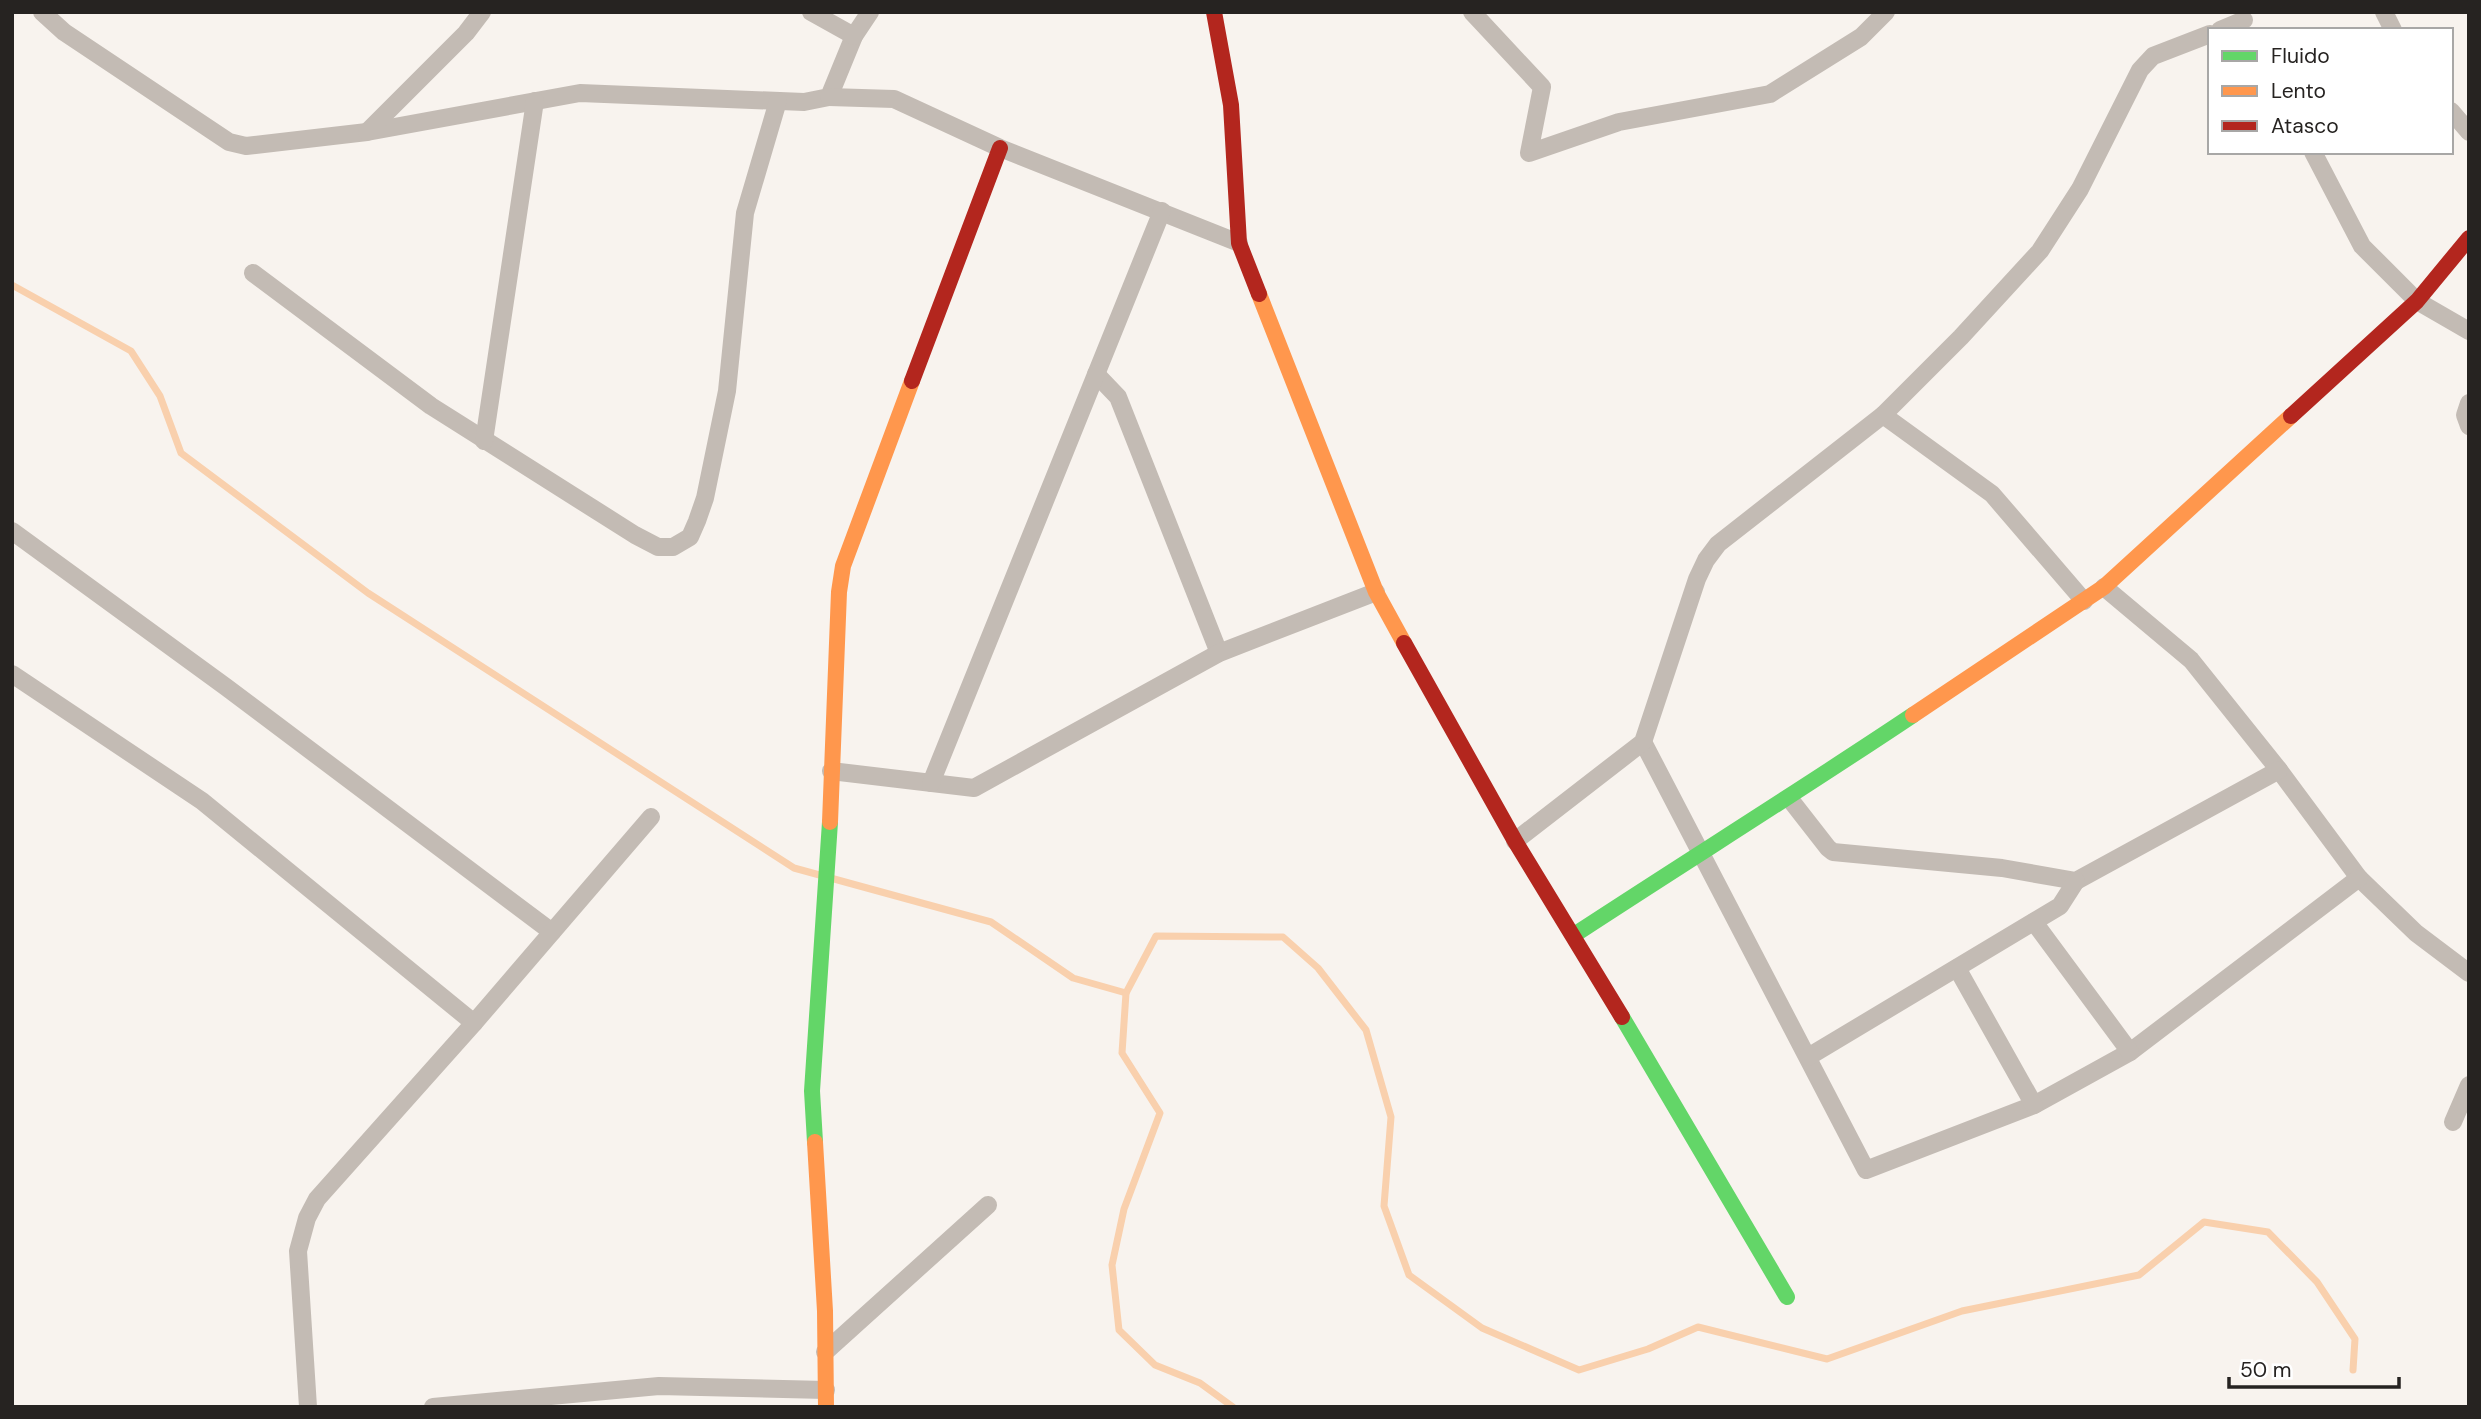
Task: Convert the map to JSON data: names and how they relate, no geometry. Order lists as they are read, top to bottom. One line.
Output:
{"legend":["Fluido","Lento","Atasco"],"scale_bar":"50 m"}
